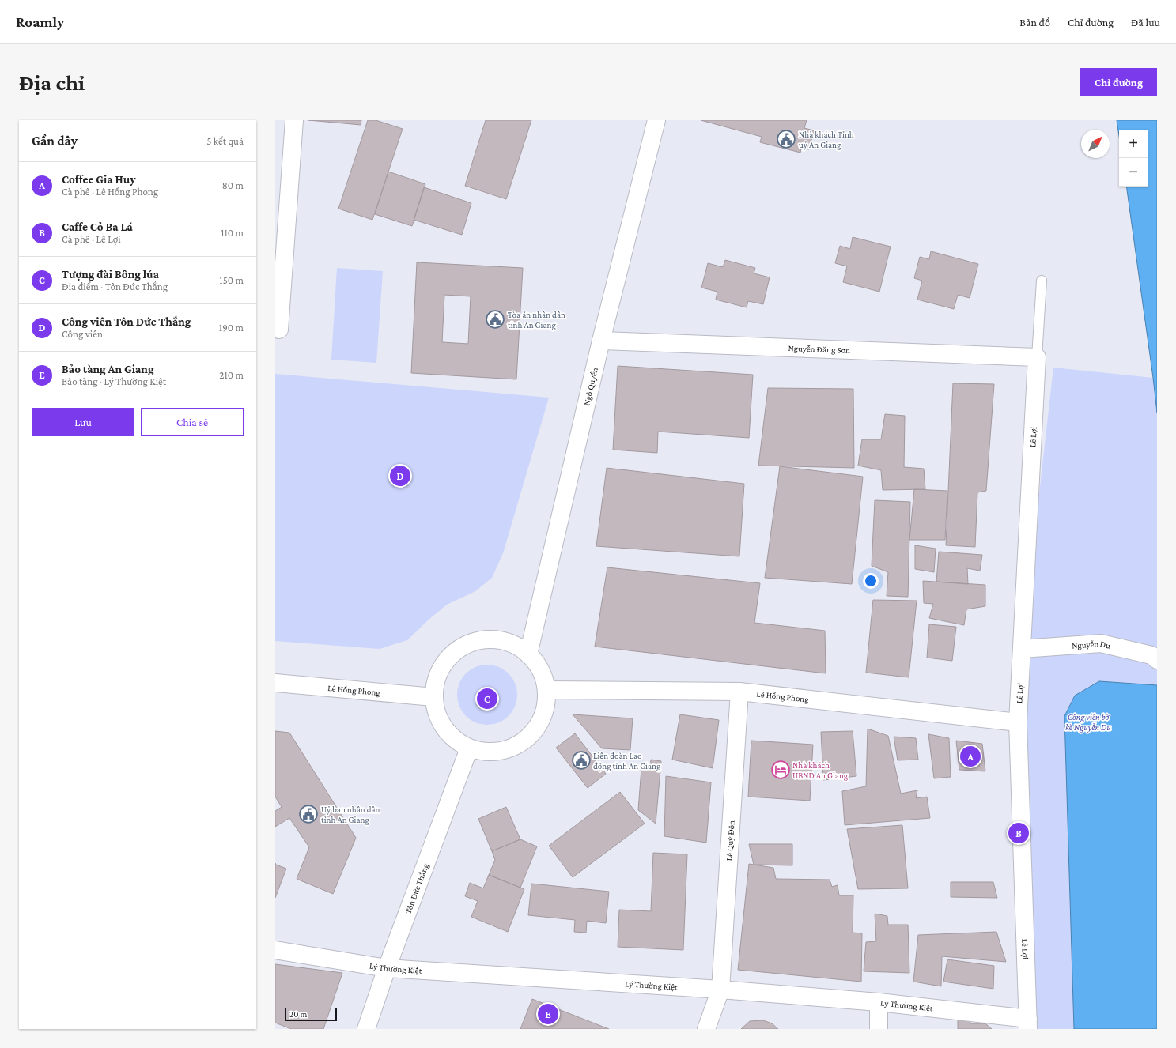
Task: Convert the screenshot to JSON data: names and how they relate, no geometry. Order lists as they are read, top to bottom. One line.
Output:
{"streets":{"street":["Nguyễn Đăng Sơn","Ngô Quyền","Lê Lợi","Nguyễn Du","Lê Hồng Phong","Lê Quý Đôn","Tôn Đức Thắng","Lý Thường Kiệt"]},"crossings":[["Nguyễn Đăng Sơn","Ngô Quyền"],["Nguyễn Đăng Sơn","Lê Lợi"],["Lê Lợi","Nguyễn Du"],["Lê Lợi","Lê Hồng Phong"],["Lê Lợi","Lý Thường Kiệt"],["Lê Hồng Phong","Lê Quý Đôn"],["Lê Quý Đôn","Lý Thường Kiệt"],["Tôn Đức Thắng","Lý Thường Kiệt"]],"parks":["Công viên bờ kè Nguyễn Du"],"places":{"public building":["Nhà khách Tỉnh uỷ An Giang","Tòa án nhân dân tỉnh An Giang","Liên đoàn Lao động tỉnh An Giang","Uỷ ban nhân dân tỉnh An Giang"],"hotel":["Nhà khách UBND An Giang"]},"scale_bar":"20 m","north":"top right","page":{"header":"Roamly","nav":["Bản đồ","Chỉ đường","Đã lưu"],"buttons":["Chỉ đường",["Lưu","Chia sẻ"]],"title":"Địa chỉ","heading":["Gần đây","5 kết quả"],"map_buttons":["+","−"],"list":[{"mark":"A","name":"Coffee Gia Huy","note":"Cà phê · Lê Hồng Phong","value":"80 m"},{"mark":"B","name":"Caffe Cỏ Ba Lá","note":"Cà phê · Lê Lợi","value":"110 m"},{"mark":"C","name":"Tượng đài Bông lúa","note":"Địa điểm · Tôn Đức Thắng","value":"150 m"},{"mark":"D","name":"Công viên Tôn Đức Thắng","note":"Công viên","value":"190 m"},{"mark":"E","name":"Bảo tàng An Giang","note":"Bảo tàng · Lý Thường Kiệt","value":"210 m"}],"pins":["D","C","A","B","E"],"scale":"20 m"}}
